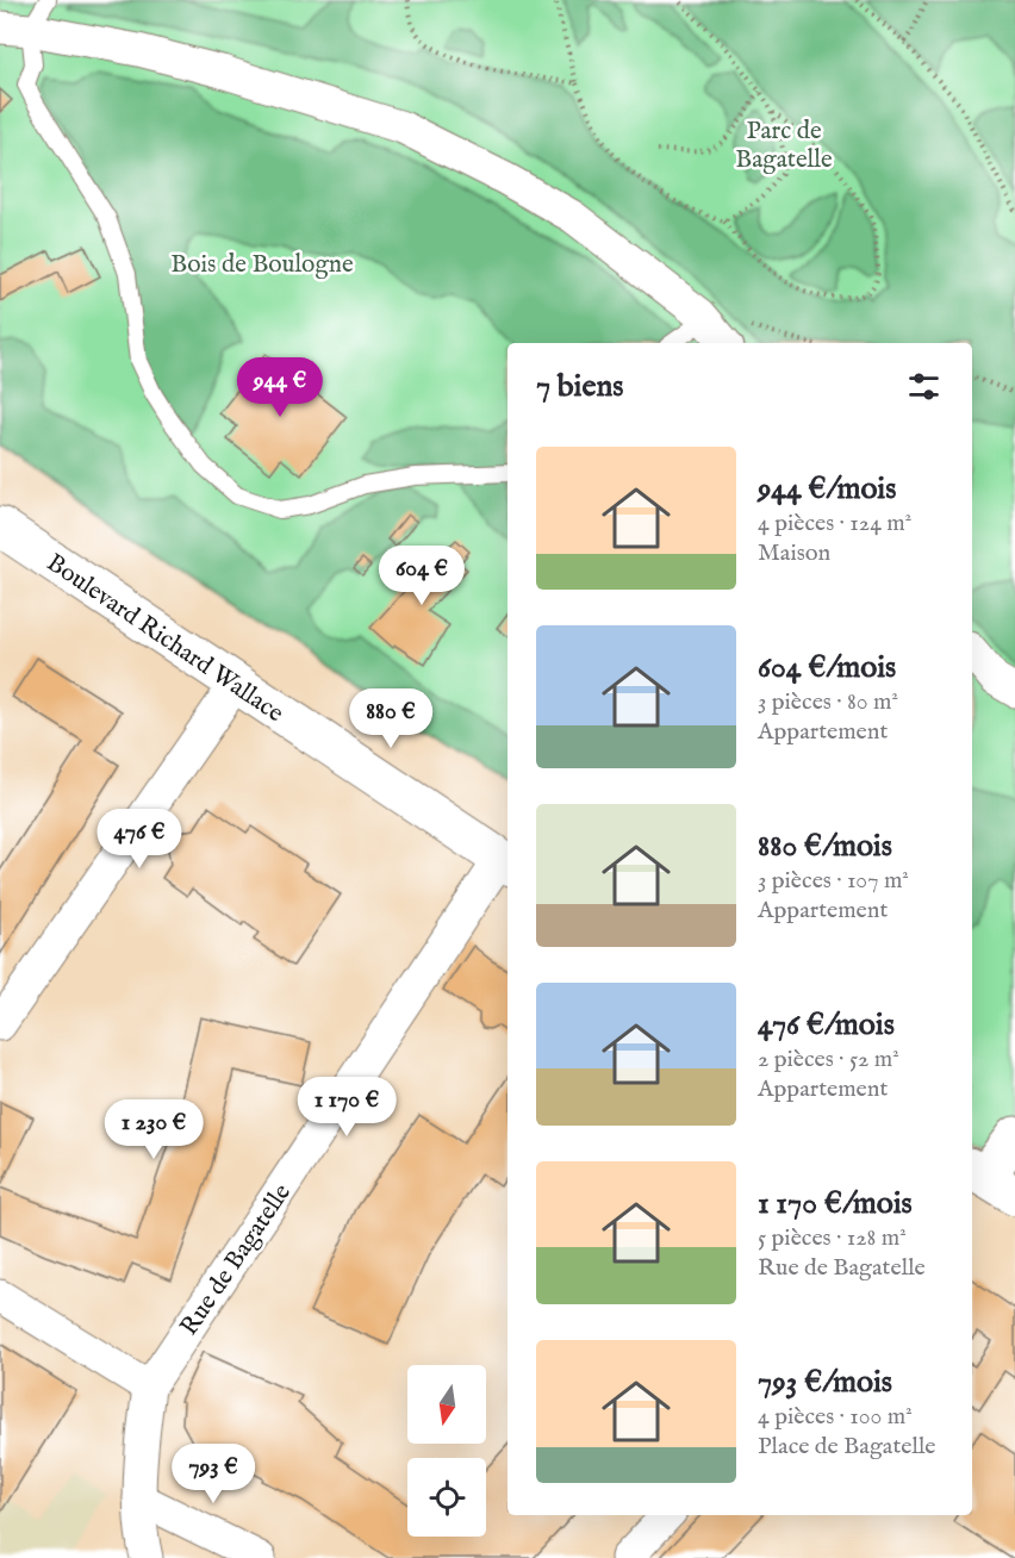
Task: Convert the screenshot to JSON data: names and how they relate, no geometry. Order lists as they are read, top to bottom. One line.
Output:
{"streets":{"main road":["Boulevard Richard Wallace"],"street":["Rue de Bagatelle"]},"crossings":[["Boulevard Richard Wallace","Rue de Bagatelle"]],"parks":["Parc de Bagatelle","Bois de Boulogne"],"north":"bottom","page":{"heading":"7 biens","price":["944 €","604 €","880 €","476 €","1 170 €","1 230 €","793 €"],"list":[{"name":"944 €/mois","note":"4 pièces · 124 m² · Maison"},{"name":"604 €/mois","note":"3 pièces · 80 m² · Appartement"},{"name":"880 €/mois","note":"3 pièces · 107 m² · Appartement"},{"name":"476 €/mois","note":"2 pièces · 52 m² · Appartement"},{"name":"1 170 €/mois","note":"5 pièces · 128 m² · Rue de Bagatelle"},{"name":"793 €/mois","note":"4 pièces · 100 m² · Place de Bagatelle"}]}}
